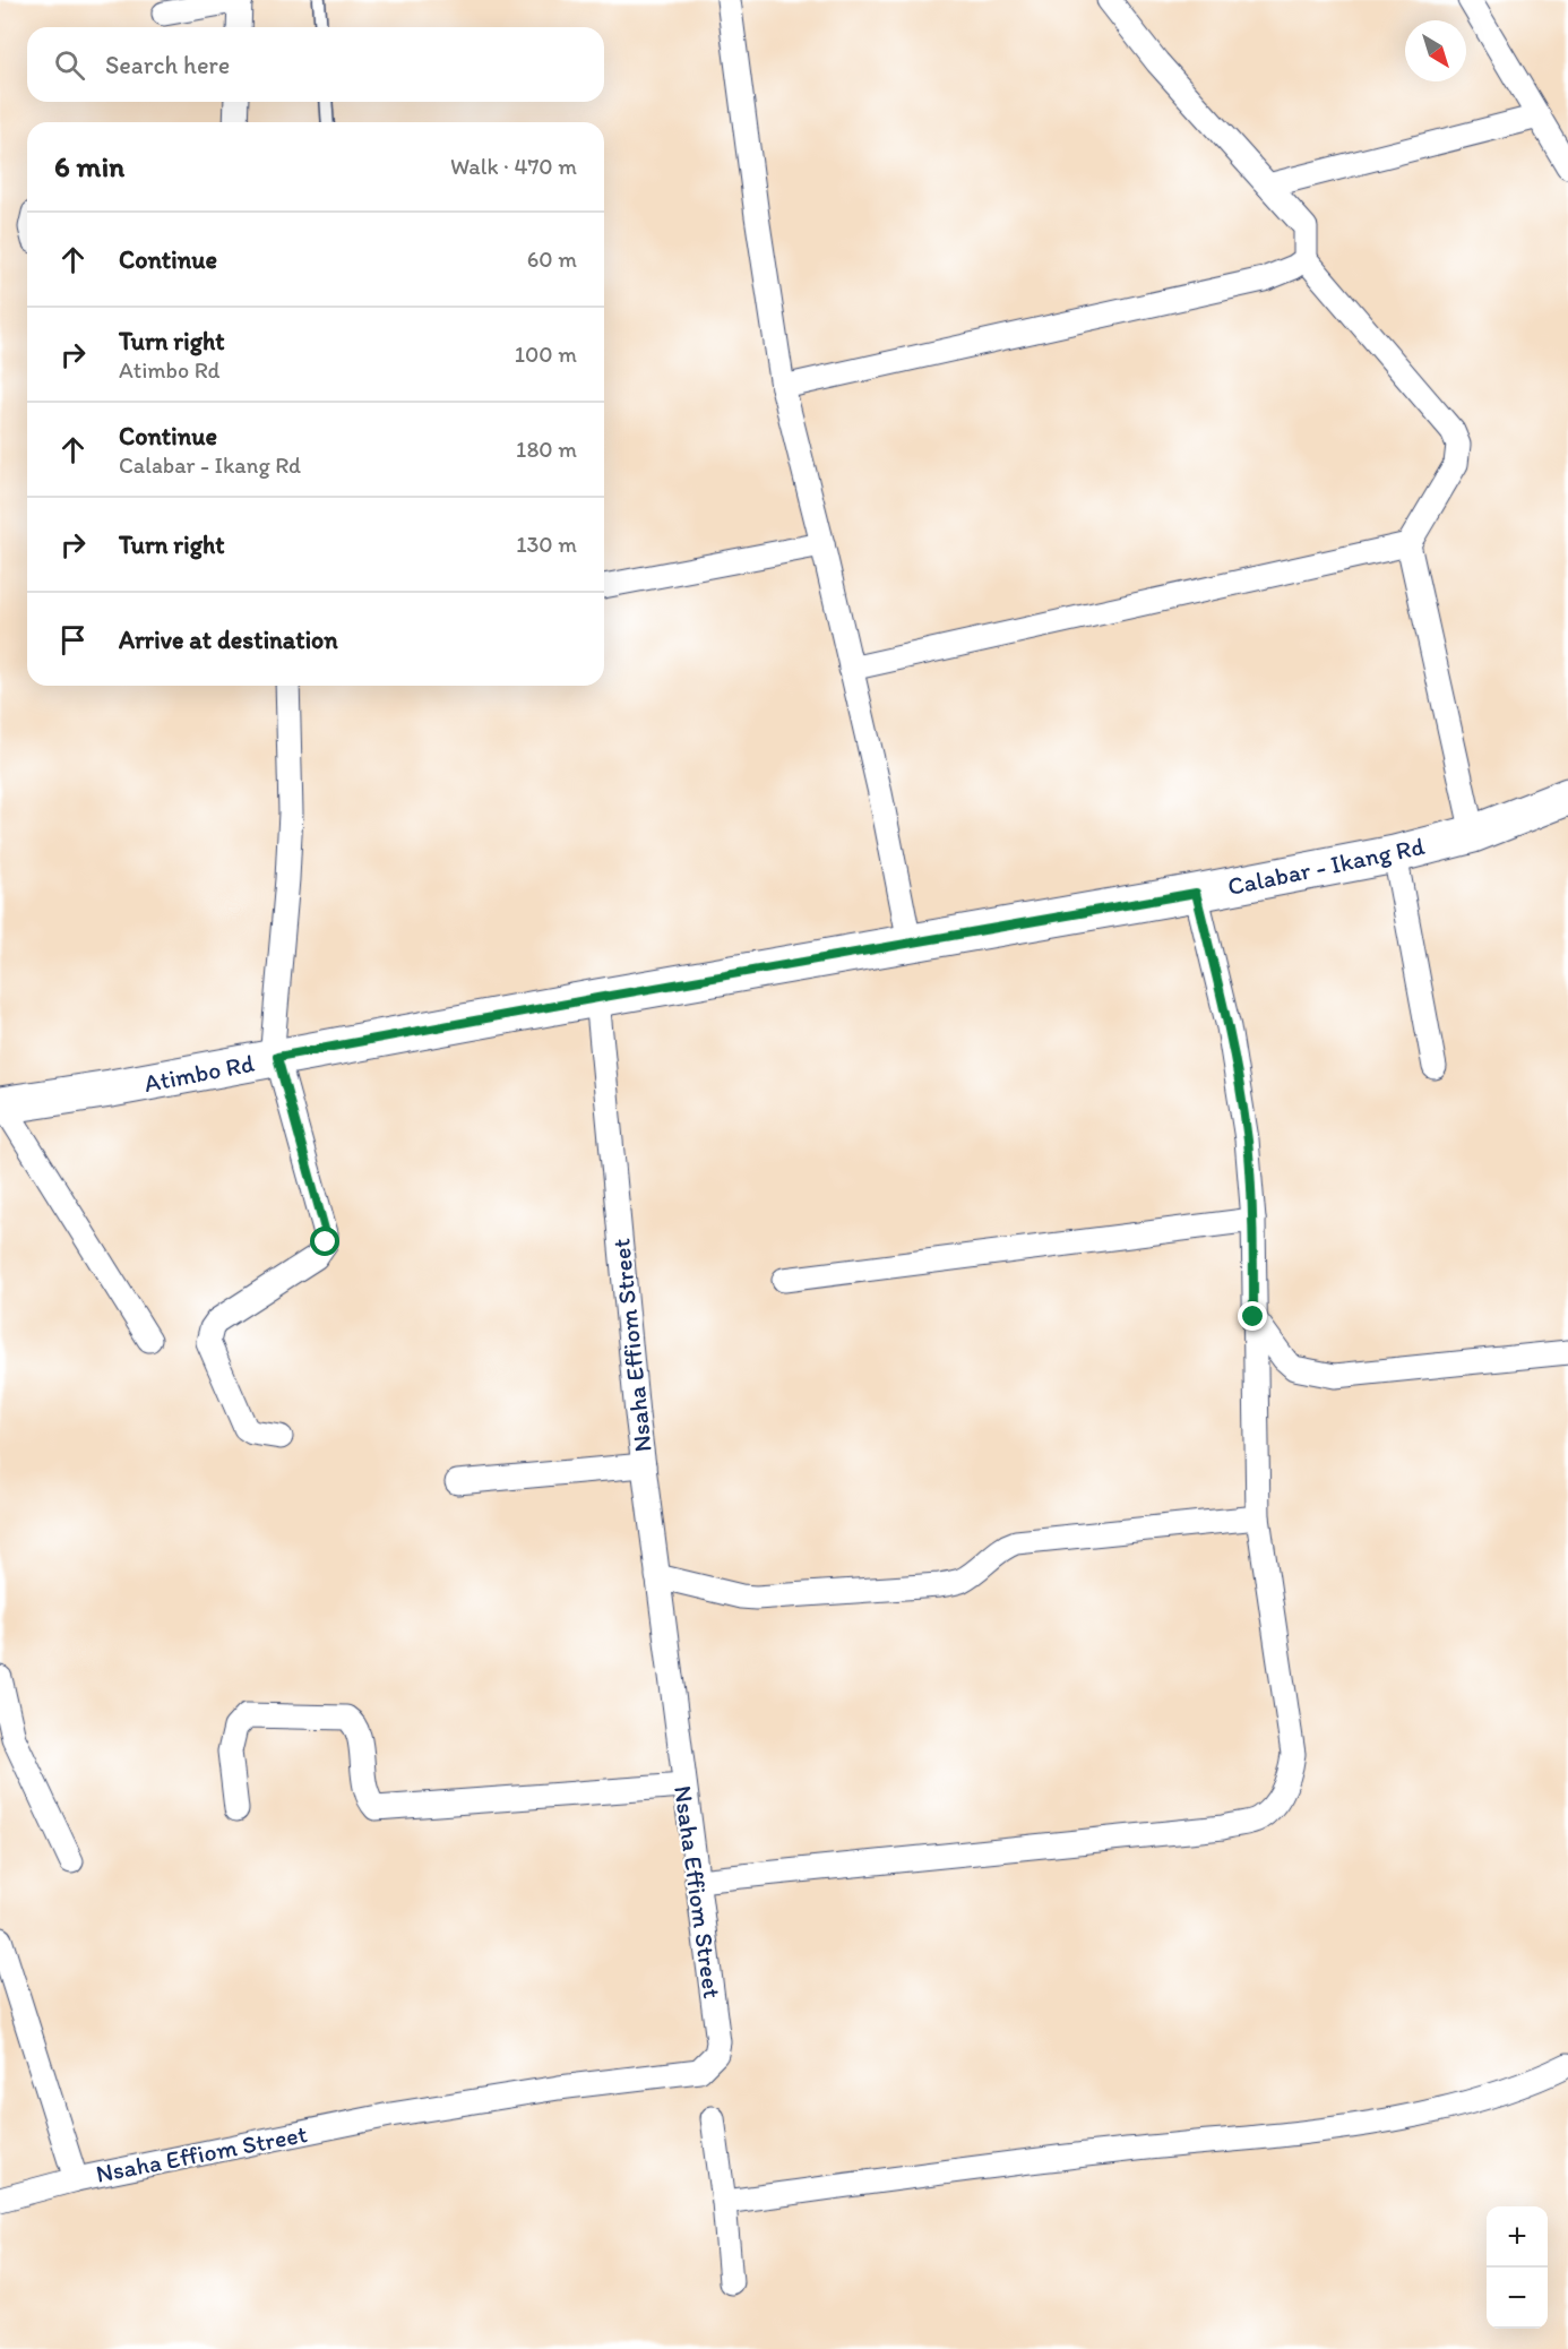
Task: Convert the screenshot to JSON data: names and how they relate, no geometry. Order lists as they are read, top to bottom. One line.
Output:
{"streets":{"main road":["Calabar - Ikang Rd","Atimbo Rd"],"street":["Nsaha Effiom Street"]},"crossings":[["Calabar - Ikang Rd","Atimbo Rd"],["Calabar - Ikang Rd","Nsaha Effiom Street"],["Atimbo Rd","Nsaha Effiom Street"]],"north":"bottom right","page":{"search":"Search here","heading":["6 min","Walk · 470 m"],"list":[["Continue","60 m"],["Turn right","Atimbo Rd","100 m"],["Continue","Calabar - Ikang Rd","180 m"],["Turn right","130 m"],"Arrive at destination"],"map_buttons":["+","−"]}}
